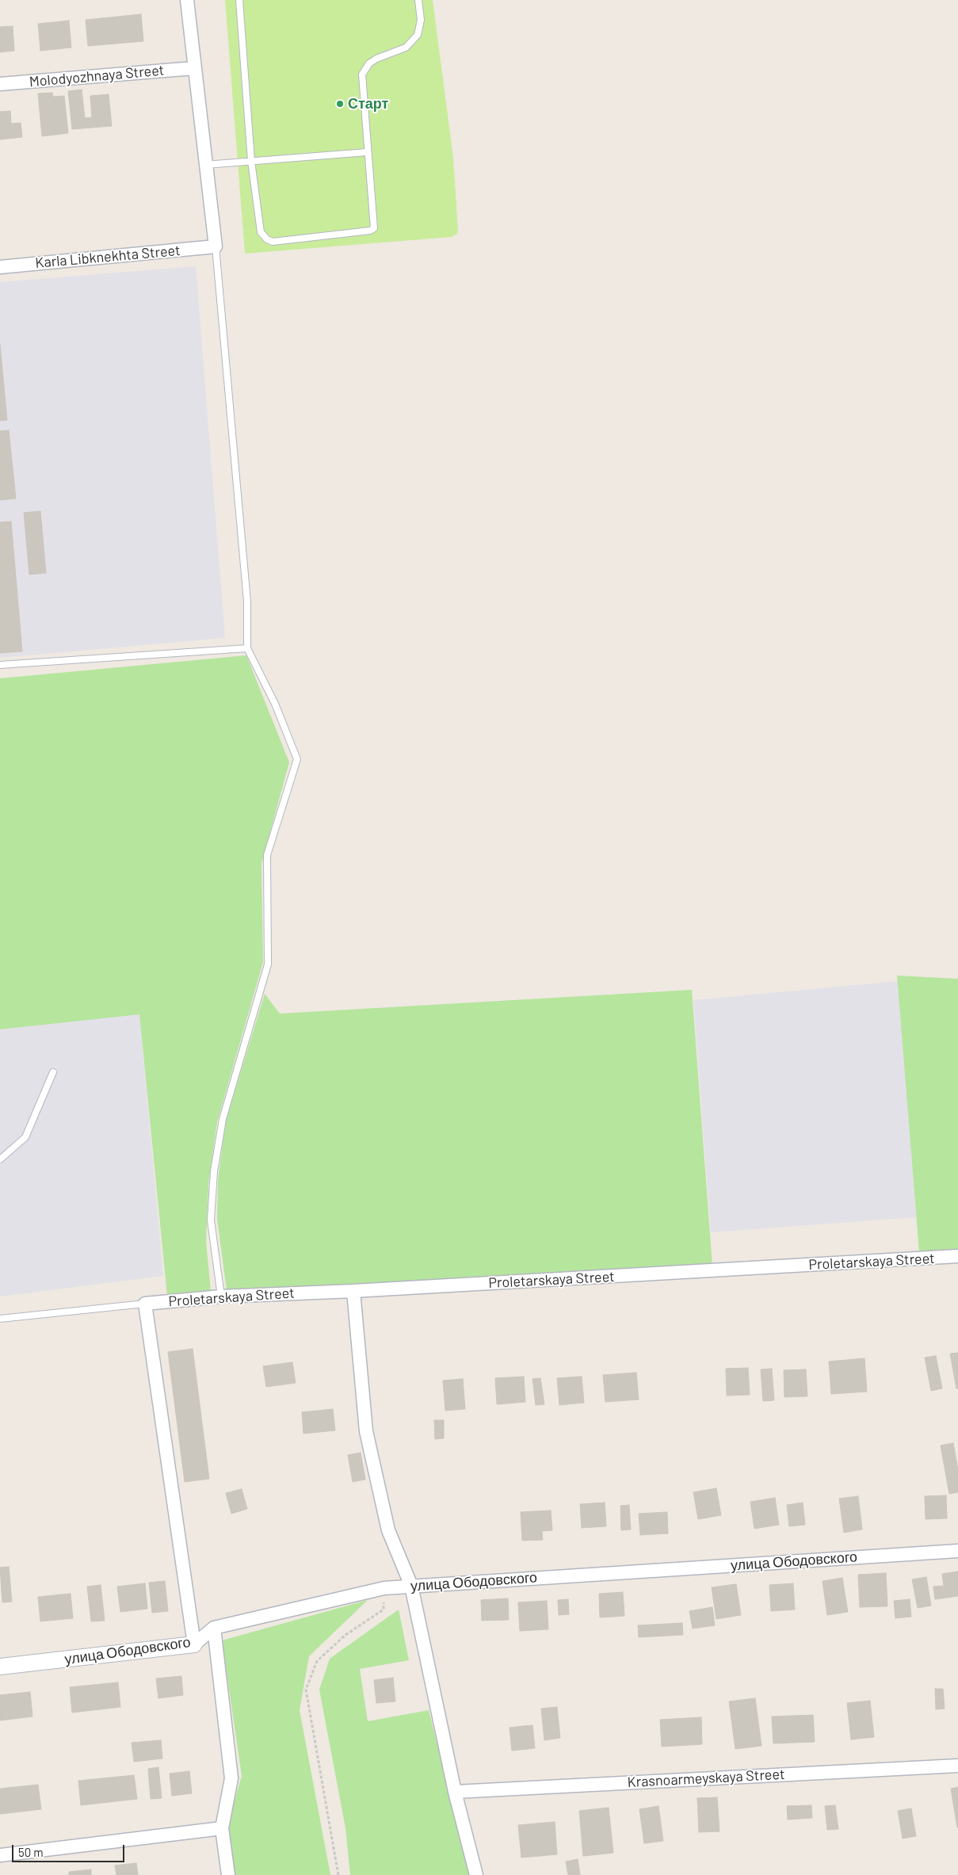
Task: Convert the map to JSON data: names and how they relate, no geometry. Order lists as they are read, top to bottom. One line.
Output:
{"streets":{"street":["Molodyozhnaya Street","Karla Libknekhta Street","Proletarskaya Street","улица Ободовского","Krasnoarmeyskaya Street"]},"places":["Старт"],"scale_bar":"50 m"}
